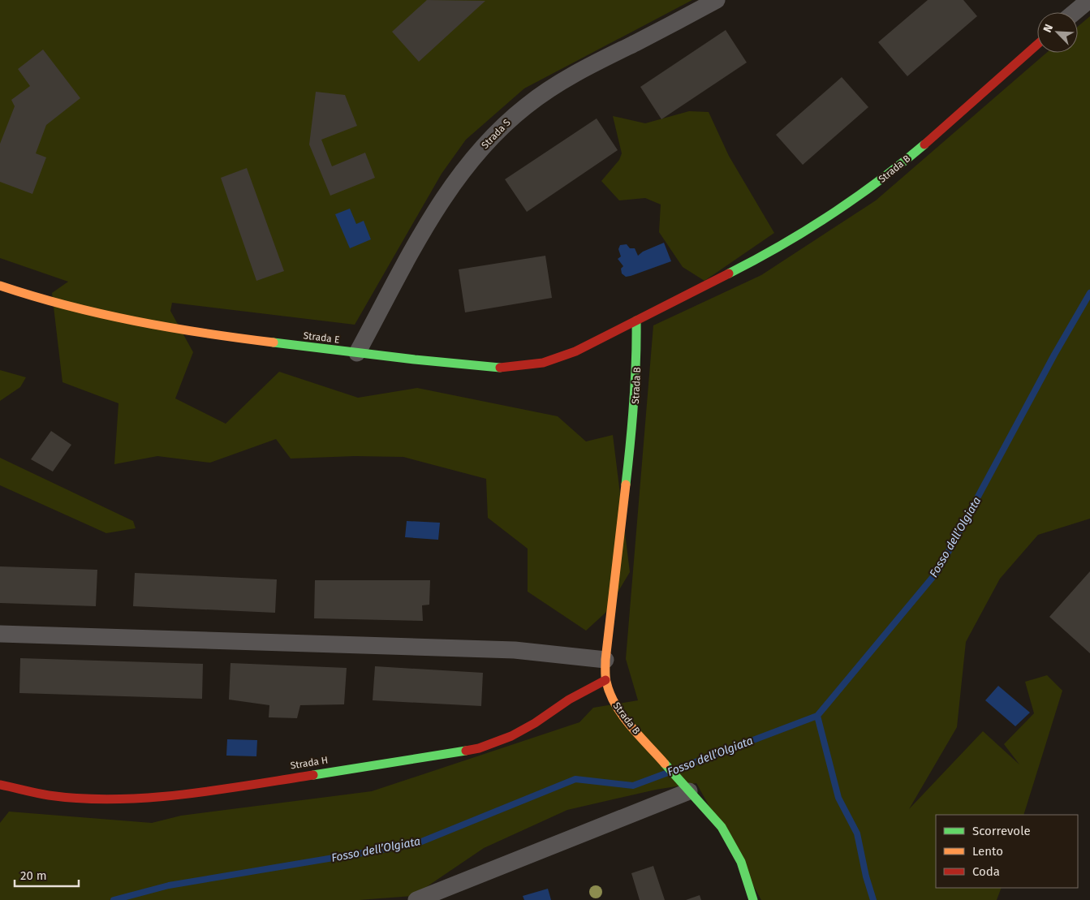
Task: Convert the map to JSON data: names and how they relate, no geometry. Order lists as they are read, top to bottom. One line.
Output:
{"streets":{"street":["Strada S","Strada B","Strada E","Strada H"]},"crossings":[["Strada S","Strada E"],["Strada B","Strada E"],["Strada B","Strada H"]],"water":["Fosso dell’Olgiata"],"legend":["Scorrevole","Lento","Coda"],"scale_bar":"20 m","north":"top left"}
